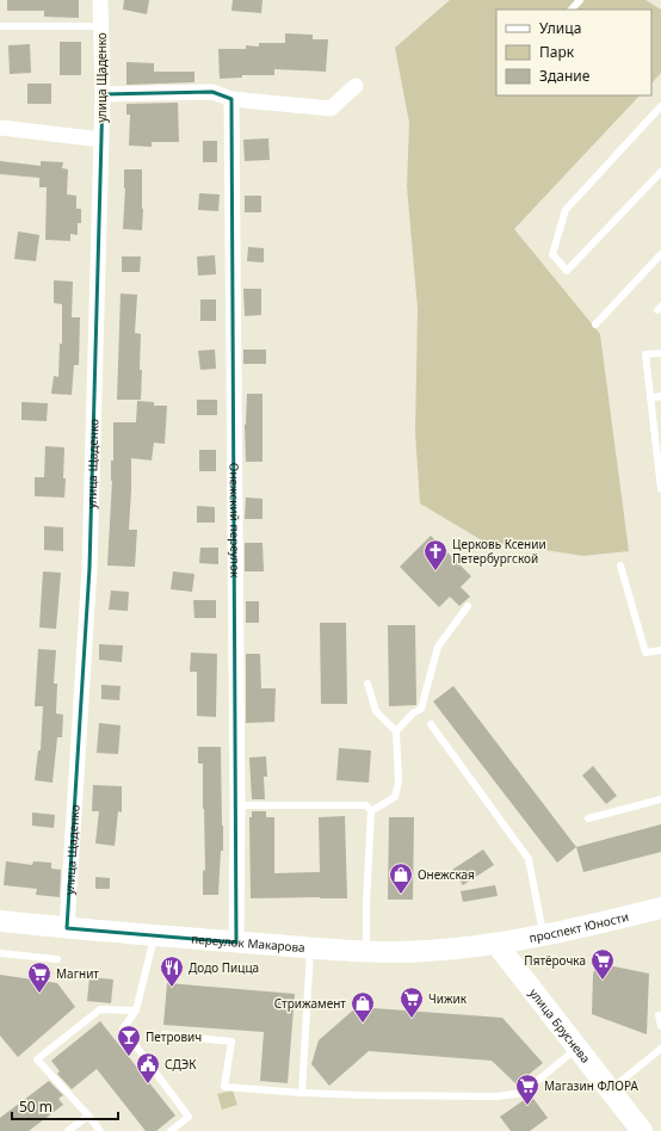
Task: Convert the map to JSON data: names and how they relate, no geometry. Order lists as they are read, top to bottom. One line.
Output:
{"streets":{"main road":["проспект Юности","переулок Макарова","улица Бруснева"],"street":["улица Щаденко","Онежский переулок"]},"crossings":[["улица Щаденко","переулок Макарова"],["Онежский переулок","переулок Макарова"],["проспект Юности","переулок Макарова"],["проспект Юности","улица Бруснева"],["переулок Макарова","улица Бруснева"]],"places":{"church":["Церковь Ксении Петербургской"],"shop":["Онежская","Стрижамент"],"supermarket":["Пятёрочка","Магнит","Чижик","Магазин ФЛОРА"],"restaurant":["Додо Пицца"],"bar":["Петрович"],"public building":["СДЭК"]},"legend":["Улица","Парк","Здание"],"scale_bar":"50 m"}
